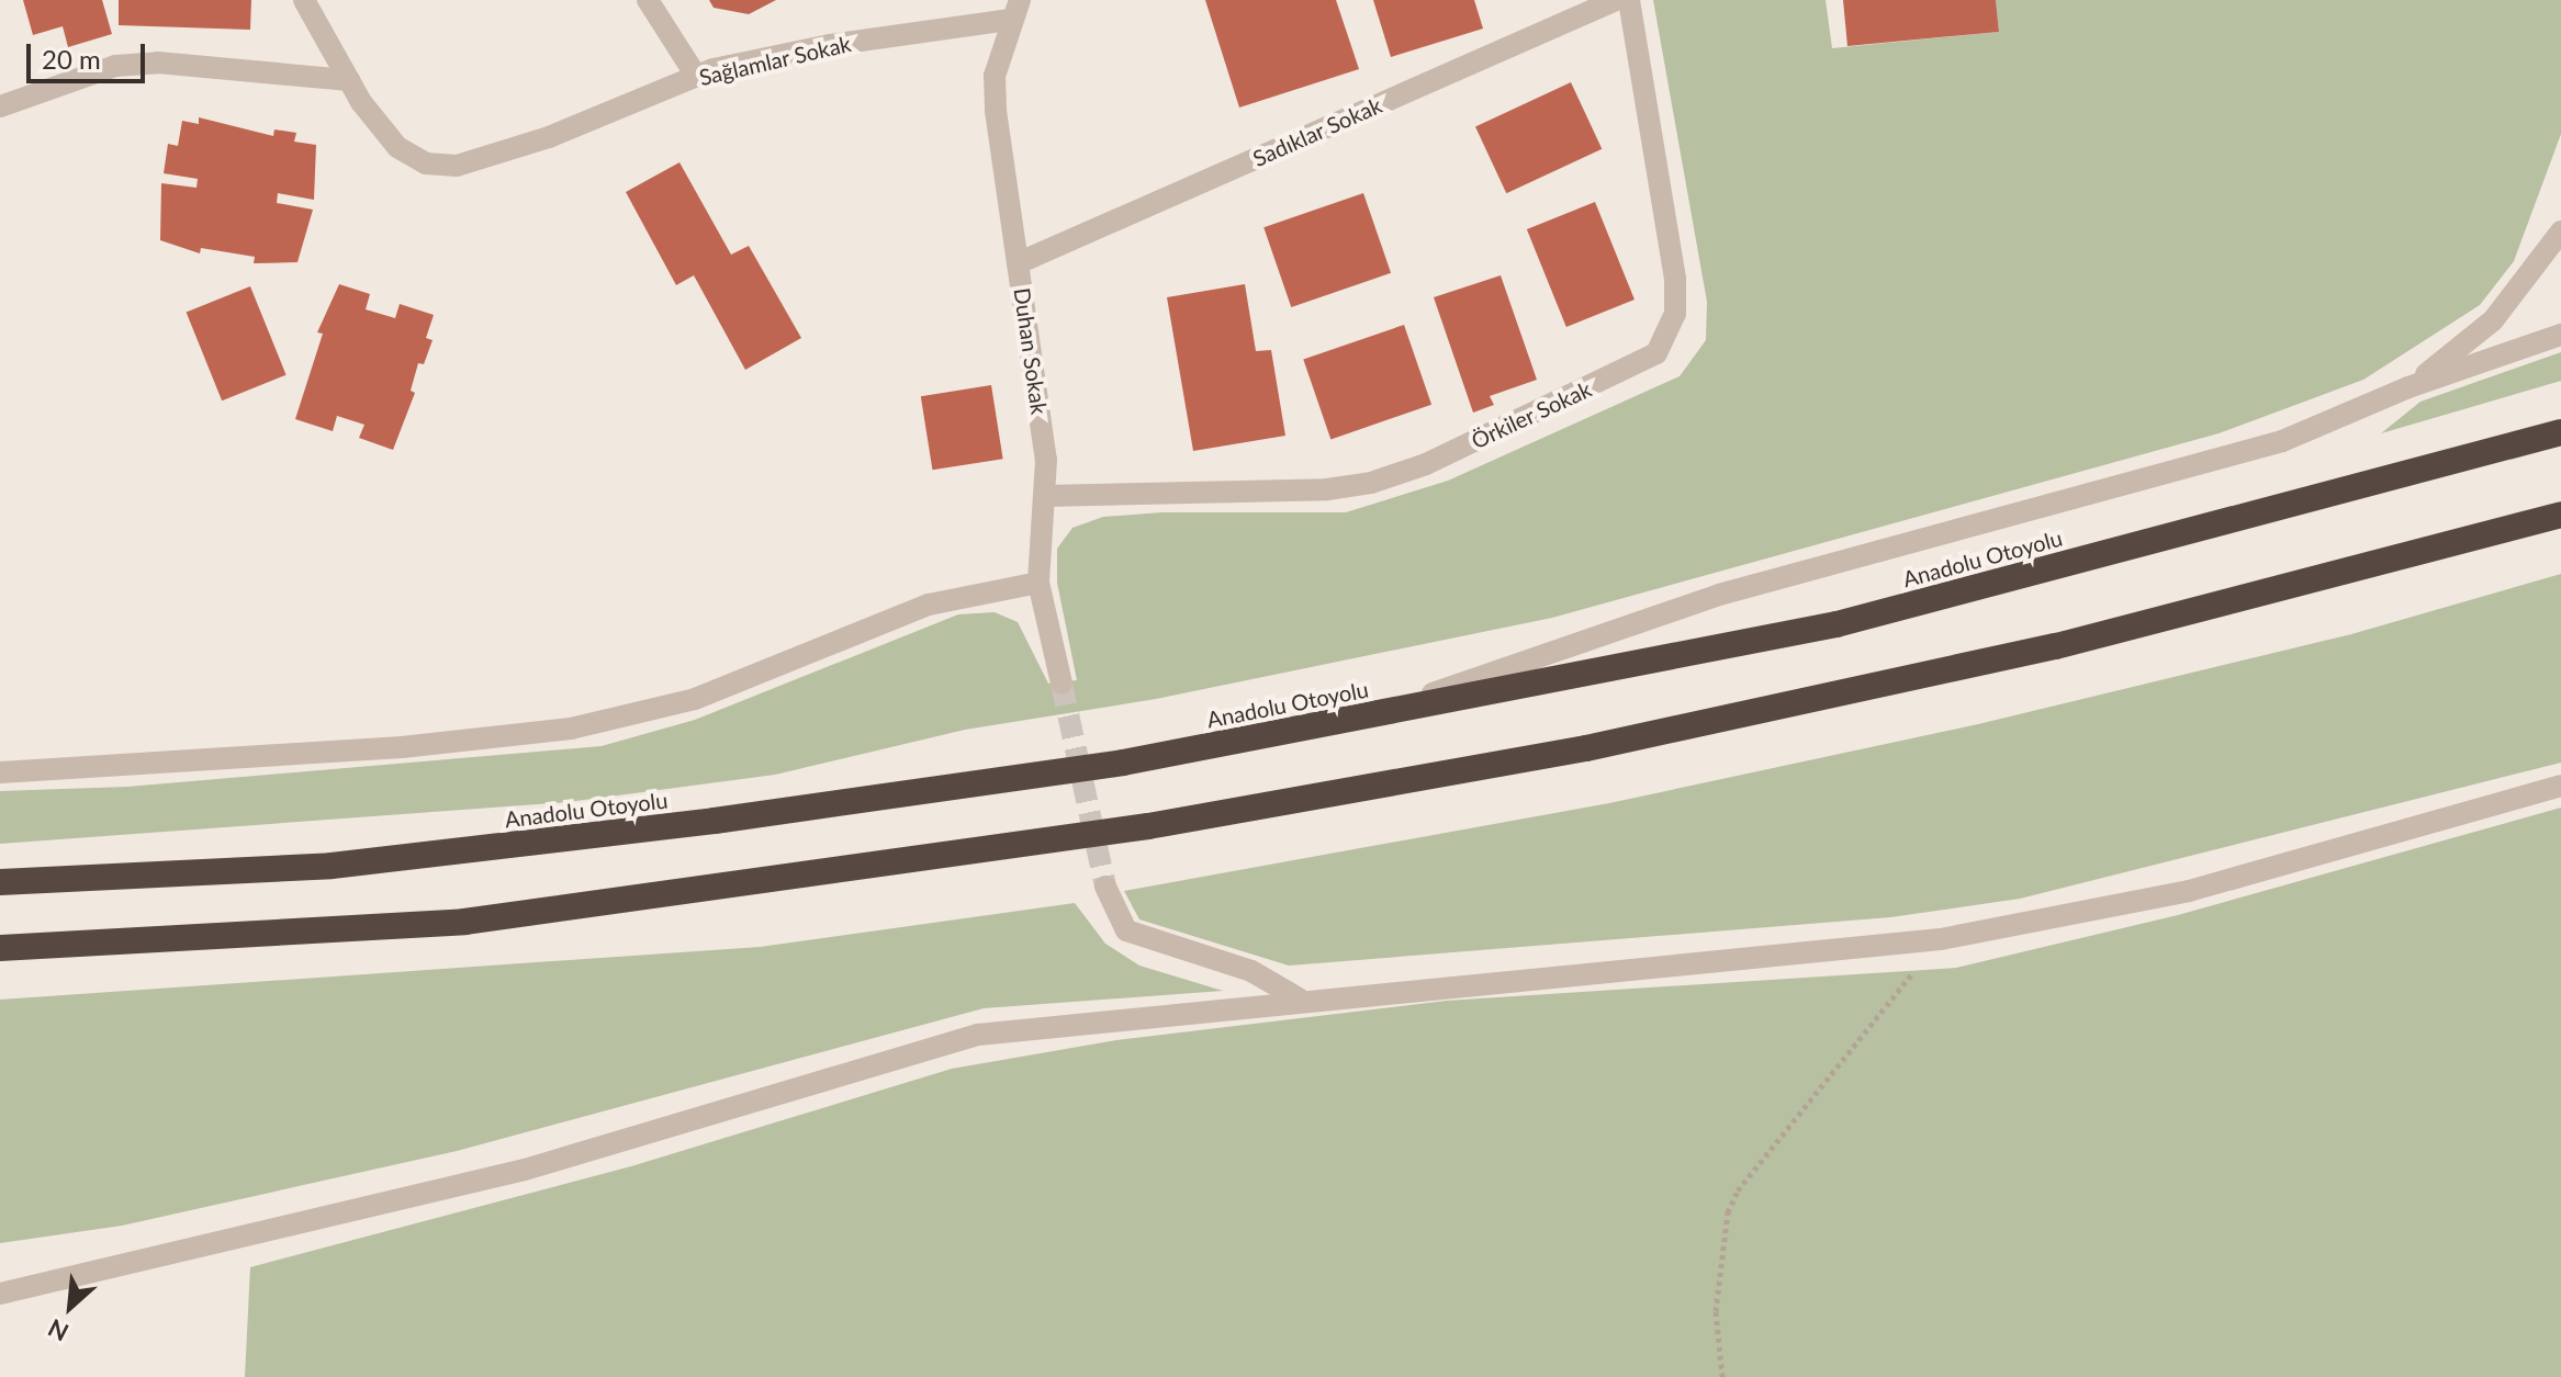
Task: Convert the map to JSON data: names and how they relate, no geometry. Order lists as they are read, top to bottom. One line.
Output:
{"streets":{"highway":["Anadolu Otoyolu"],"street":["Sağlamlar Sokak","Sadıklar Sokak","Duhan Sokak","Örkiler Sokak"]},"crossings":[["Sağlamlar Sokak","Duhan Sokak"],["Sadıklar Sokak","Duhan Sokak"],["Duhan Sokak","Örkiler Sokak"]],"scale_bar":"20 m","north":"bottom left"}
